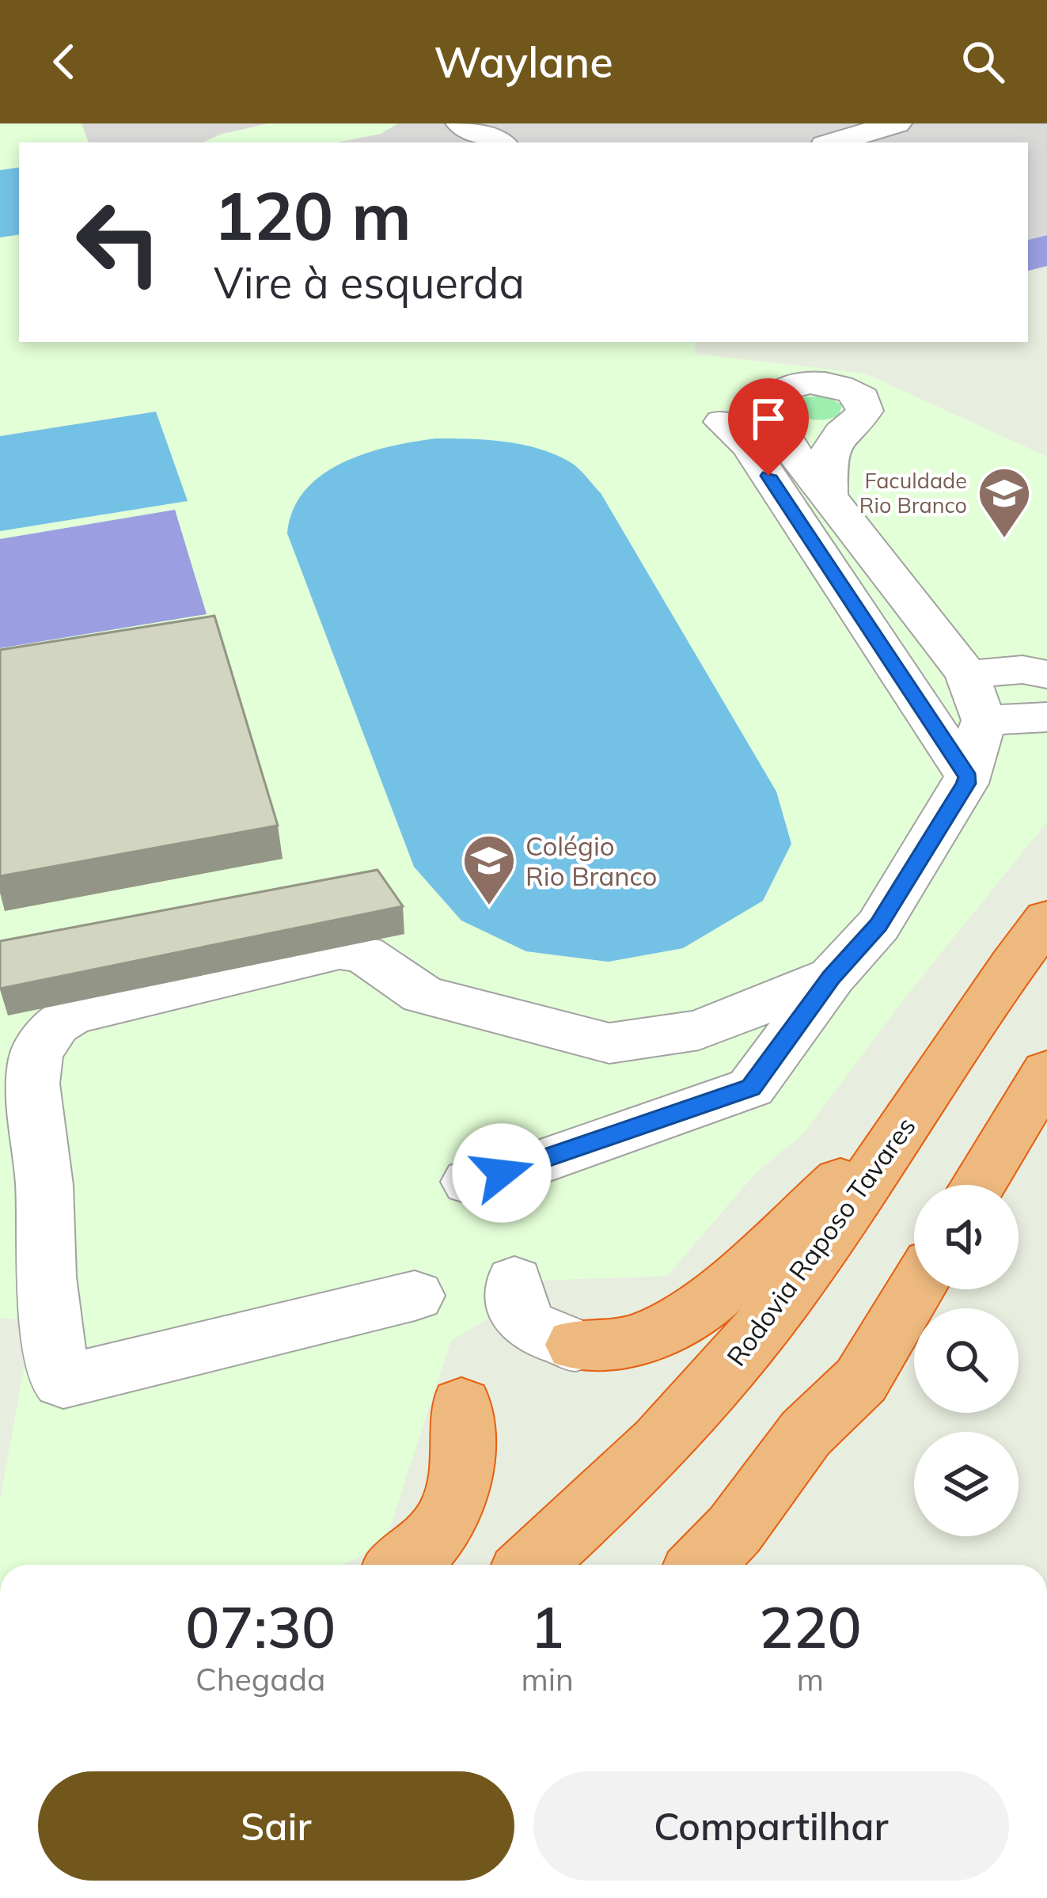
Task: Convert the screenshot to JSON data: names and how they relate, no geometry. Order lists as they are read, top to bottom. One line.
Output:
{"streets":{"highway":["Rodovia Raposo Tavares"]},"places":{"school or university":["Faculdade Rio Branco","Colégio Rio Branco"]},"page":{"header":"Waylane","turn":["120 m","Vire à esquerda"],"eta":["07:30","Chegada","1","min","220","m"],"buttons":["Sair","Compartilhar"]}}
